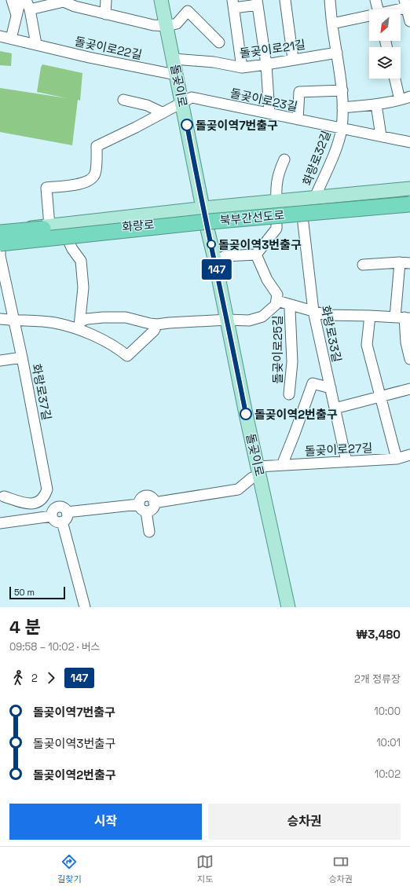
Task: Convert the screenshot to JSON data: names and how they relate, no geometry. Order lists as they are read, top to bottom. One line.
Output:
{"streets":{"highway":["북부간선도로"],"main road":["돌곶이로","화랑로"],"street":["돌곶이로22길","돌곶이로21길","돌곶이로23길","화랑로32길","화랑로33길","돌곶이로25길","화랑로37길","돌곶이로27길"]},"crossings":[["돌곶이로22길","돌곶이로"],["돌곶이로21길","돌곶이로"],["돌곶이로21길","화랑로32길"],["돌곶이로","돌곶이로23길"],["돌곶이로","화랑로"],["돌곶이로","돌곶이로25길"],["돌곶이로","돌곶이로27길"],["돌곶이로23길","화랑로32길"],["돌곶이로23길","화랑로"],["화랑로32길","화랑로"],["북부간선도로","화랑로"],["화랑로","화랑로33길"],["화랑로33길","돌곶이로25길"],["화랑로33길","돌곶이로27길"]],"places":["돌곶이역7번출구","돌곶이역3번출구","돌곶이역2번출구"],"lines":["bus line 147"],"scale_bar":"50 m","north":"bottom left","page":{"on_map":"147","scale":"50 m","heading":["4 분","09:58 – 10:02 · 버스","₩3,480"],"legs":["2","147","2개 정류장"],"list":[{"name":"돌곶이역7번출구","value":"10:00"},{"name":"돌곶이역3번출구","value":"10:01"},{"name":"돌곶이역2번출구","value":"10:02"}],"buttons":["시작","승차권"],"tabs":["길찾기","지도","승차권"]}}
